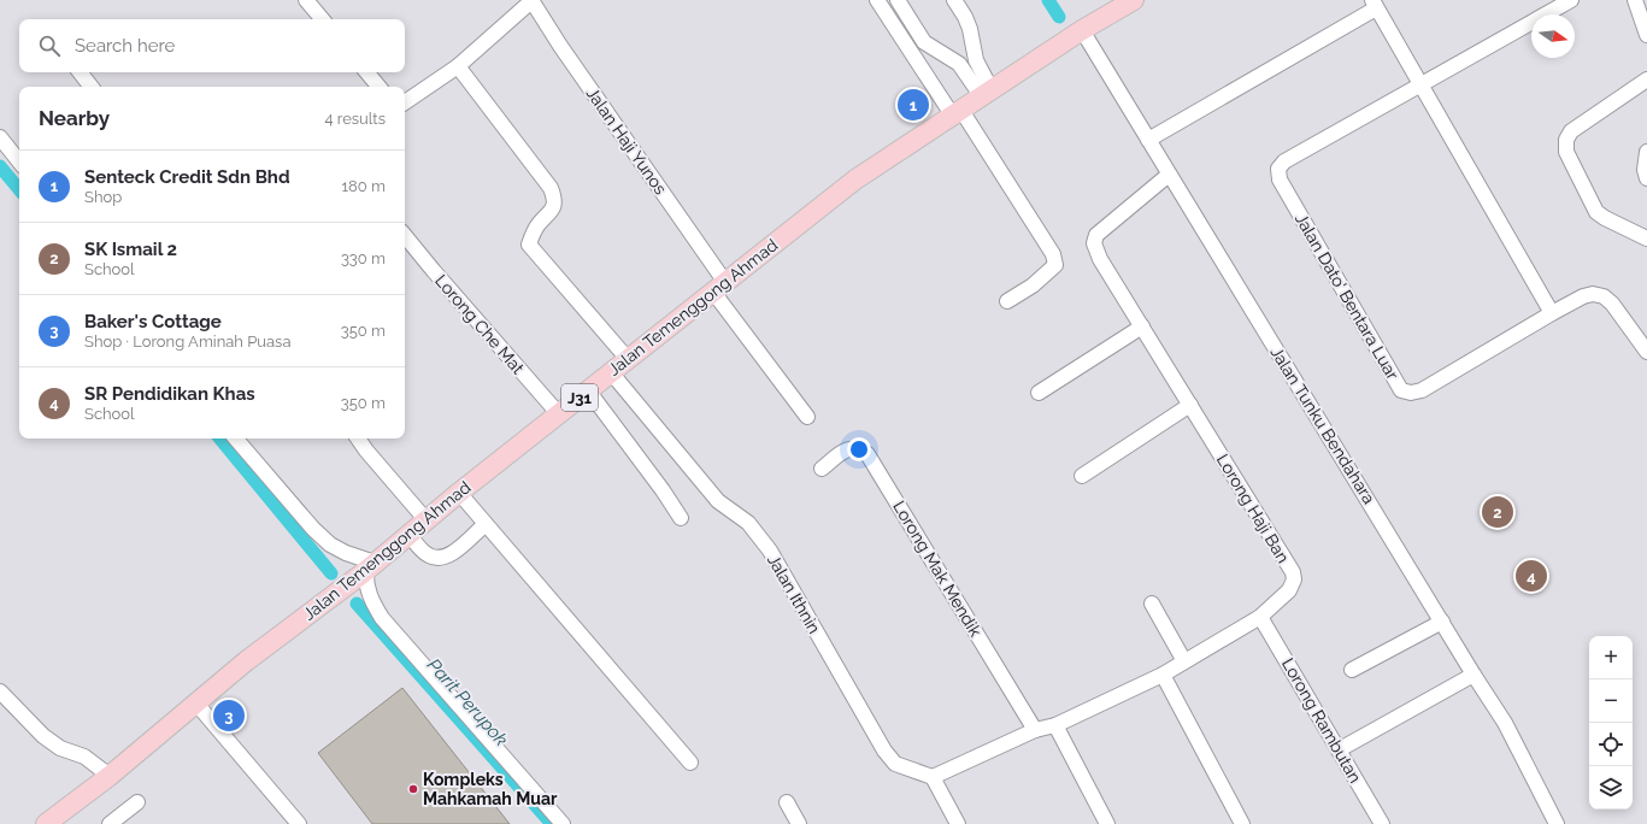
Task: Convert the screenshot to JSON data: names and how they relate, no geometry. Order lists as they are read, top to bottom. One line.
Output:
{"streets":{"main road":["Jalan Temenggong Ahmad","J31"],"street":["Jalan Haji Yunos","Jalan Dato' Bentara Luar","Lorong Che Mat","Jalan Tunku Bendahara","Lorong Haji Ban","Lorong Mak Mendik","Jalan Ithnin","Lorong Rambutan"]},"crossings":[["Jalan Haji Yunos","Jalan Temenggong Ahmad"],["Jalan Temenggong Ahmad","Lorong Che Mat"],["Jalan Temenggong Ahmad","Jalan Tunku Bendahara"],["Jalan Temenggong Ahmad","Jalan Ithnin"],["Jalan Tunku Bendahara","Lorong Haji Ban"],["Lorong Haji Ban","Lorong Mak Mendik"],["Lorong Haji Ban","Jalan Ithnin"],["Lorong Haji Ban","Lorong Rambutan"]],"water":["Parit Perupok"],"places":["Kompleks Mahkamah Muar"],"north":"right","page":{"search":"Search here","pins":["1","2","4","3"],"heading":["Nearby","4 results"],"list":[{"mark":"1","name":"Senteck Credit Sdn Bhd","note":"Shop","value":"180 m"},{"mark":"2","name":"SK Ismail 2","note":"School","value":"330 m"},{"mark":"3","name":"Baker's Cottage","note":"Shop · Lorong Aminah Puasa","value":"350 m"},{"mark":"4","name":"SR Pendidikan Khas","note":"School","value":"350 m"}],"map_buttons":["+","−"]}}
